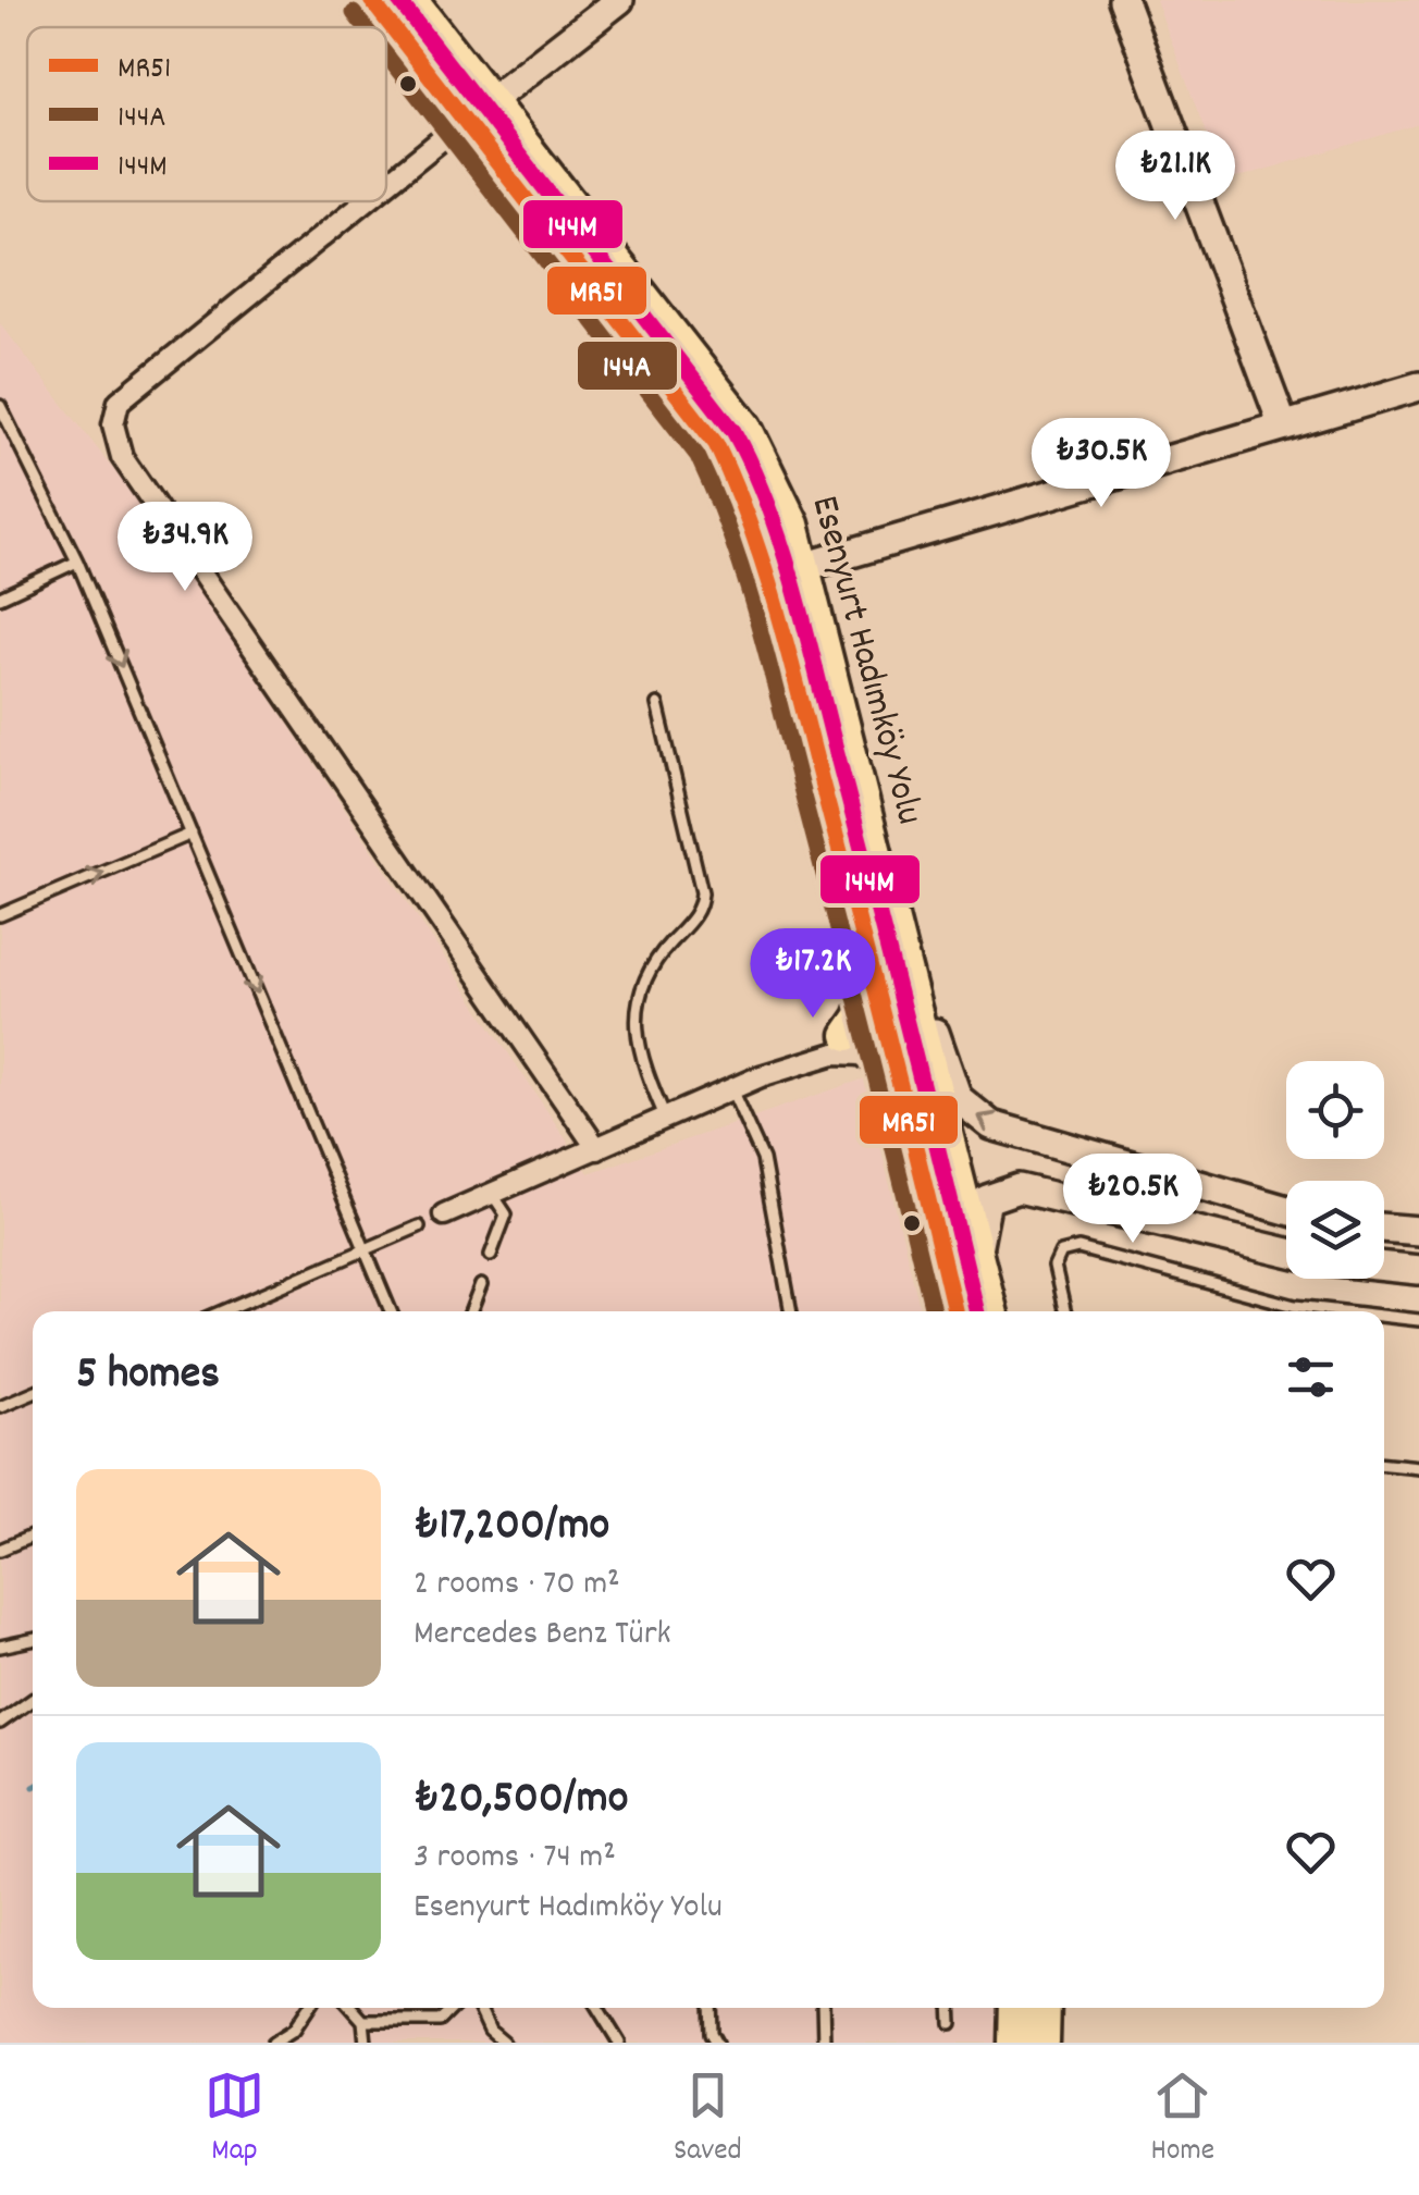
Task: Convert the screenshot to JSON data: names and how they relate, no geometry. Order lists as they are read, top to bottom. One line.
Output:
{"streets":{"main road":["Esenyurt Hadımköy Yolu"]},"lines":["transit line MR51","transit line 144M","transit line 144A"],"legend":["MR51","144A","144M"],"page":{"price":["₺21.1K","₺30.5K","₺34.9K","₺17.2K","₺20.5K"],"heading":"5 homes","list":[{"name":"₺17,200/mo","note":"2 rooms · 70 m² · Mercedes Benz Türk"},{"name":"₺20,500/mo","note":"3 rooms · 74 m² · Esenyurt Hadımköy Yolu"}],"tabs":["Map","Saved","Home"]}}
